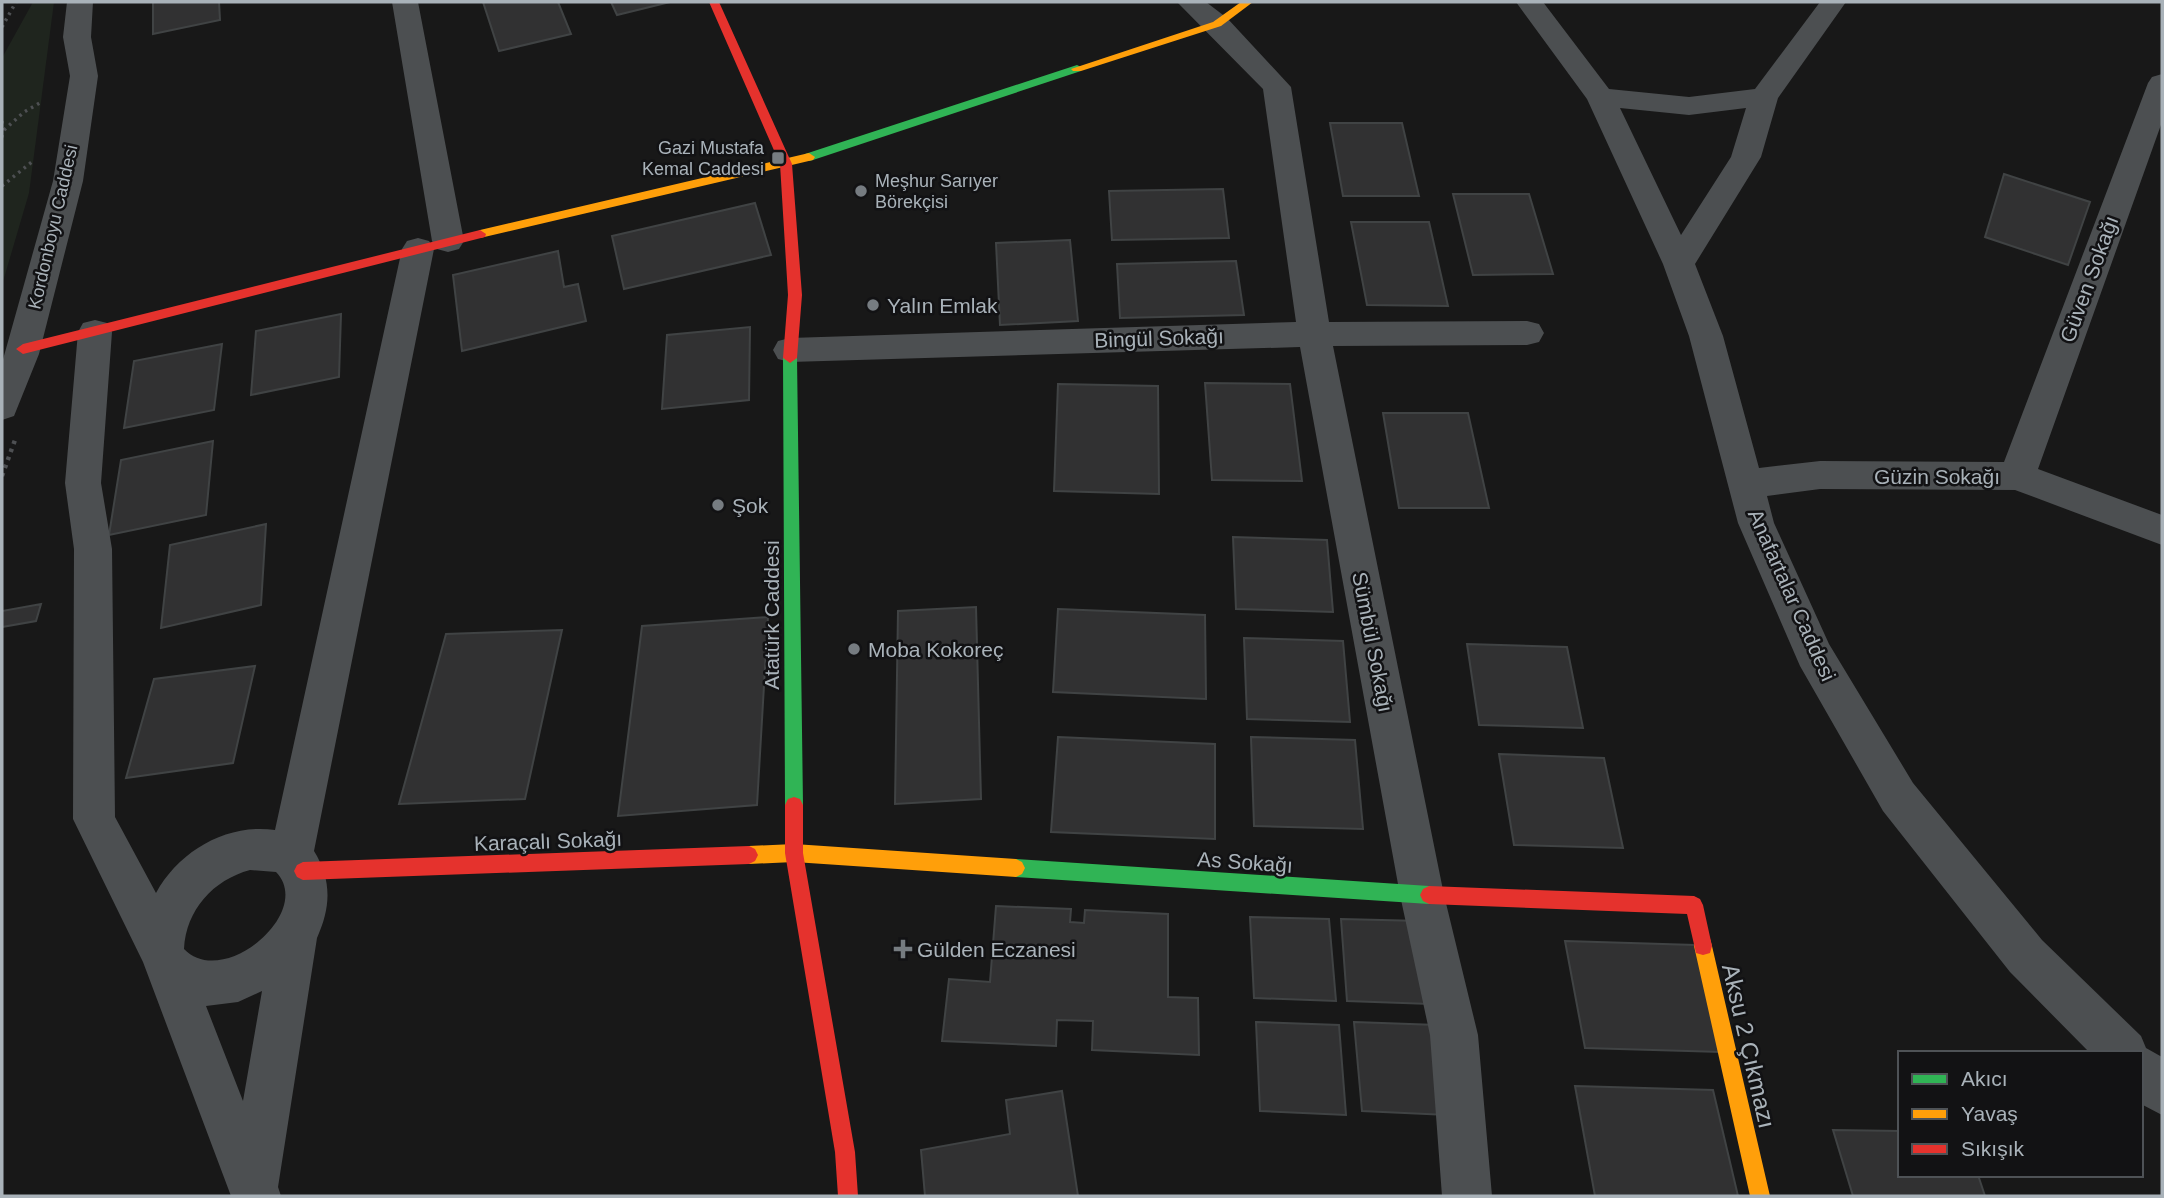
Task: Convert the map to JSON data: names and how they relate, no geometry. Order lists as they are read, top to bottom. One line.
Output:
{"streets":{"street":["Kordonboyu Caddesi","Güven Sokağı","Bingül Sokağı","Güzin Sokağı","Anafartalar Caddesi","Atatürk Caddesi","Sümbül Sokağı","Karaçalı Sokağı","As Sokağı","Aksu 2 Çıkmazı"]},"crossings":[["Güven Sokağı","Güzin Sokağı"],["Bingül Sokağı","Atatürk Caddesi"],["Bingül Sokağı","Sümbül Sokağı"],["Güzin Sokağı","Anafartalar Caddesi"],["Atatürk Caddesi","Karaçalı Sokağı"],["Atatürk Caddesi","As Sokağı"],["Sümbül Sokağı","As Sokağı"],["Karaçalı Sokağı","As Sokağı"],["As Sokağı","Aksu 2 Çıkmazı"]],"places":{"transit":["Gazi Mustafa Kemal Caddesi"],"other":["Meşhur Sarıyer Börekçisi","Yalın Emlak","Şok","Moba Kokoreç"],"health":["Gülden Eczanesi"]},"legend":["Akıcı","Yavaş","Sıkışık"]}
